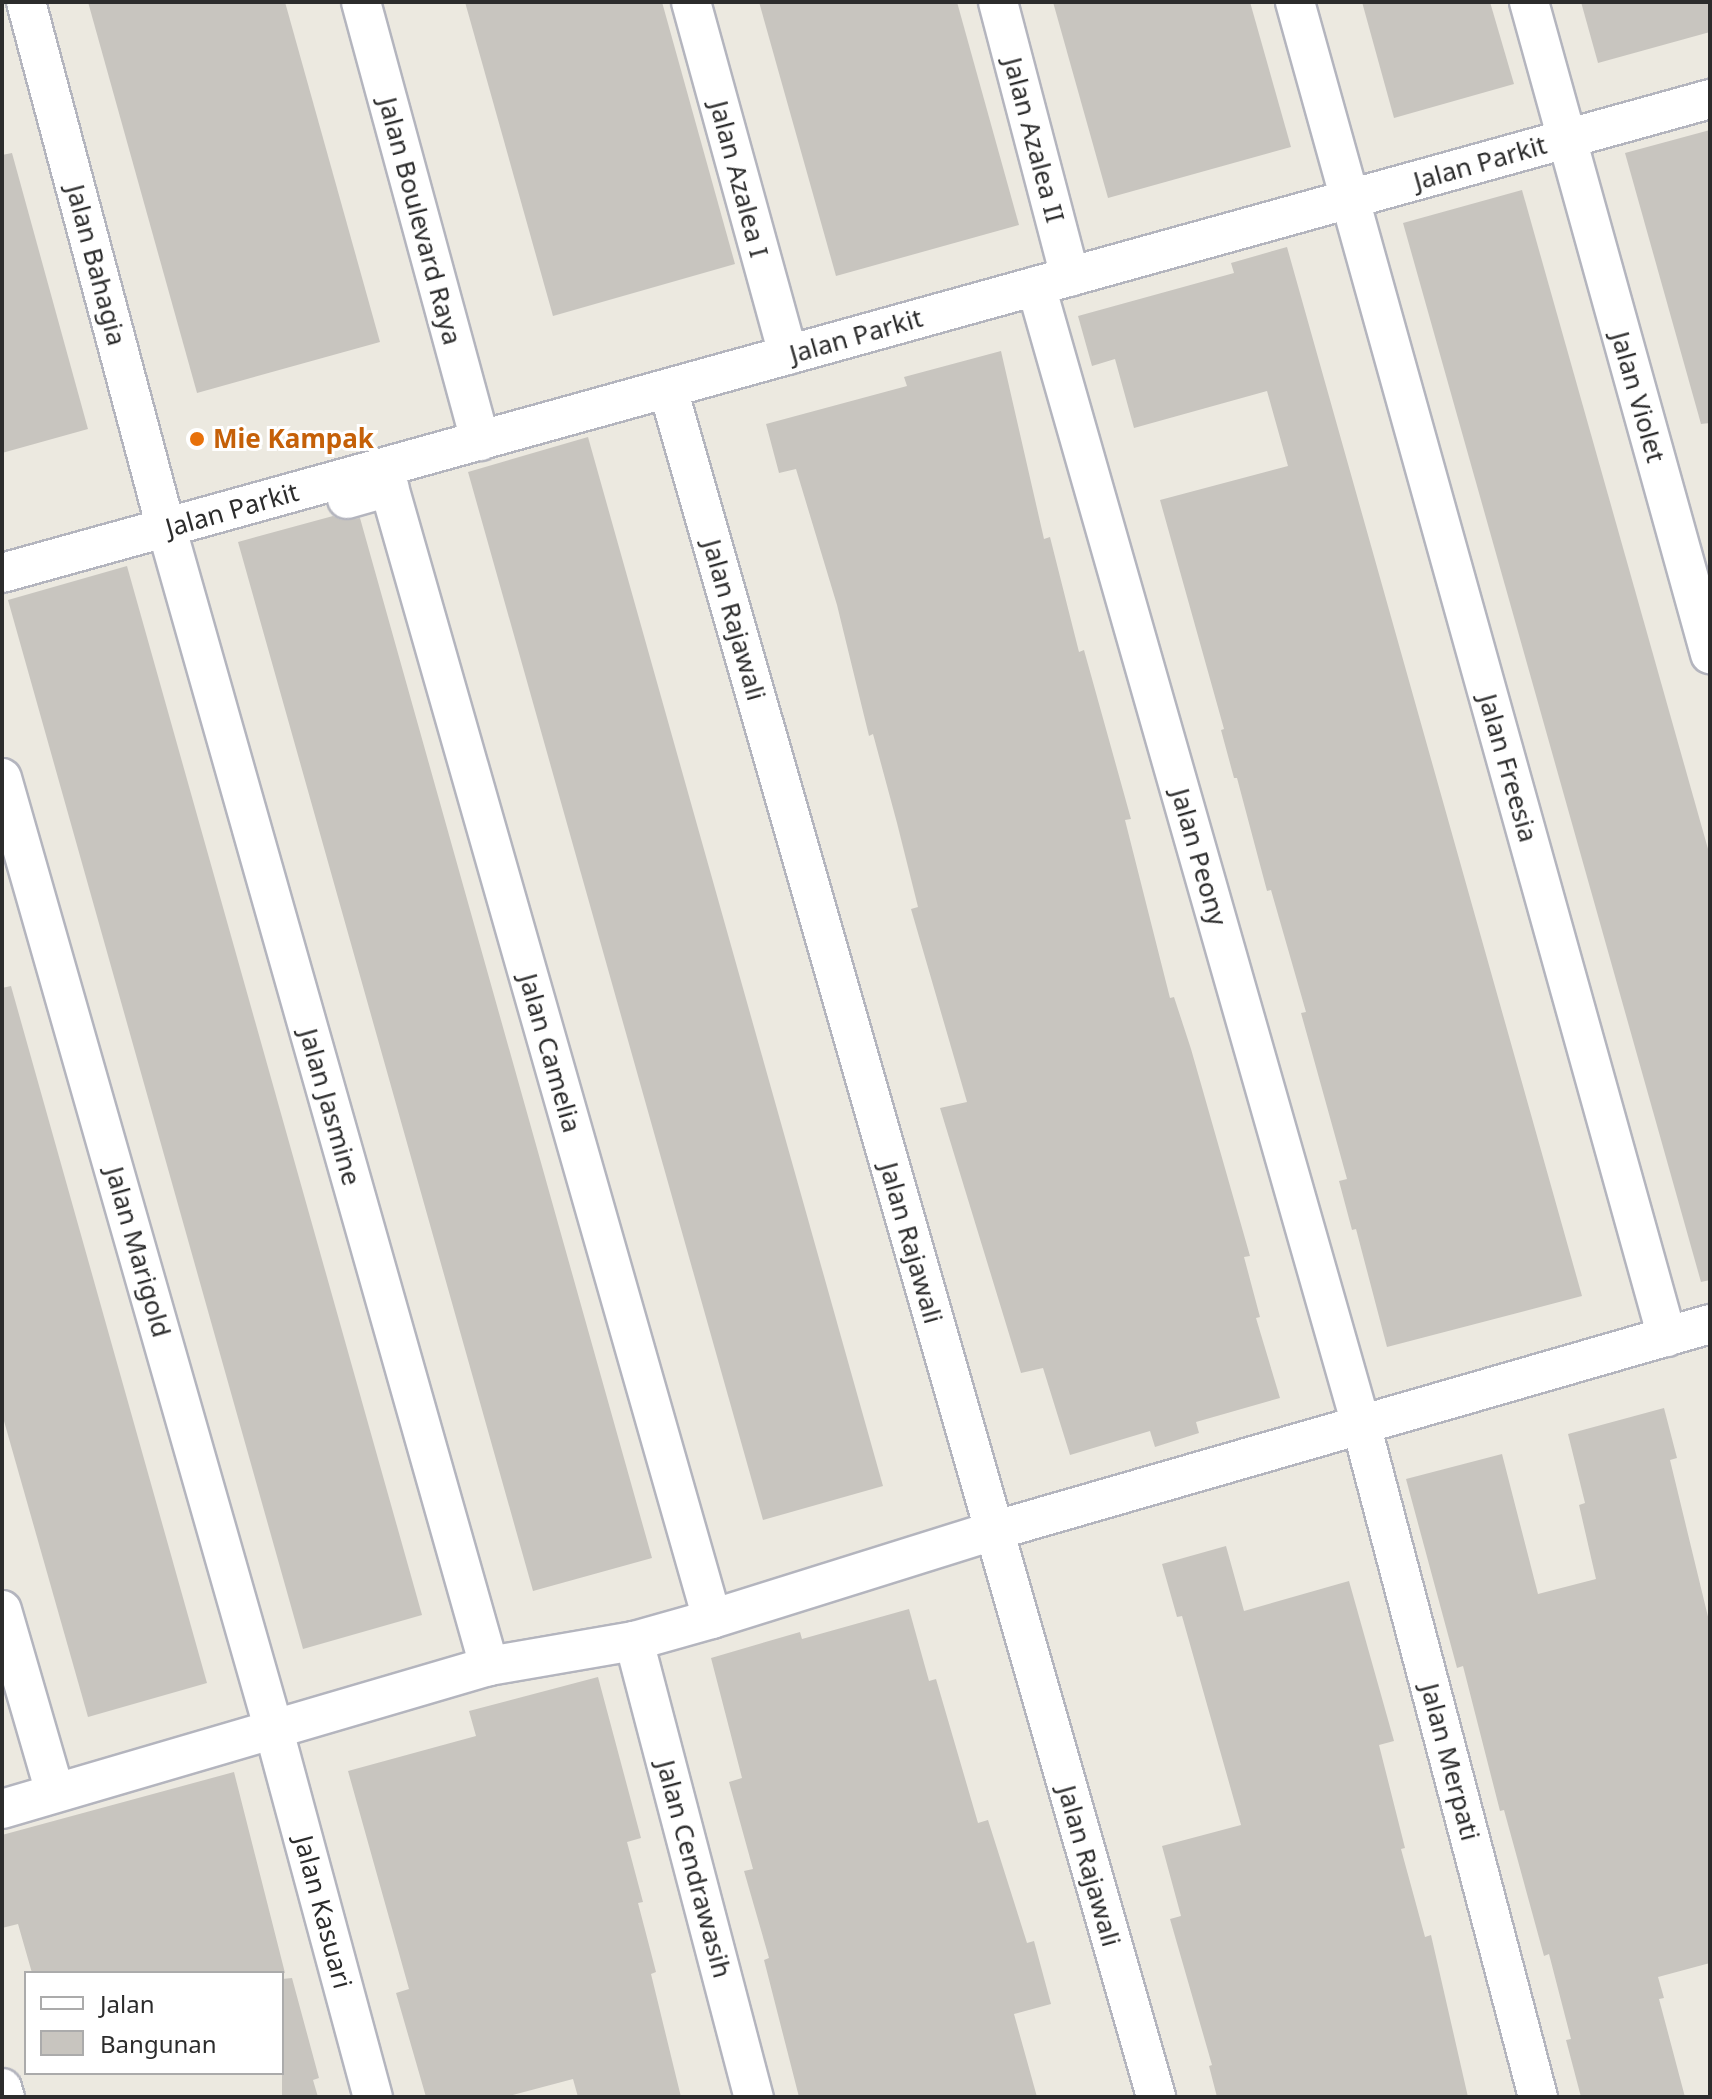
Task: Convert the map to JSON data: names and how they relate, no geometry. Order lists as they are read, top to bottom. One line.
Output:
{"streets":{"street":["Jalan Azalea II","Jalan Parkit","Jalan Azalea I","Jalan Boulevard Raya","Jalan Bahagia","Jalan Violet","Jalan Rajawali","Jalan Freesia","Jalan Peony","Jalan Camelia","Jalan Jasmine","Jalan Marigold","Jalan Merpati","Jalan Cendrawasih","Jalan Kasuari"]},"crossings":[["Jalan Azalea II","Jalan Parkit"],["Jalan Azalea II","Jalan Peony"],["Jalan Parkit","Jalan Azalea I"],["Jalan Parkit","Jalan Boulevard Raya"],["Jalan Parkit","Jalan Bahagia"],["Jalan Parkit","Jalan Violet"],["Jalan Parkit","Jalan Rajawali"],["Jalan Parkit","Jalan Freesia"],["Jalan Parkit","Jalan Peony"],["Jalan Parkit","Jalan Camelia"],["Jalan Parkit","Jalan Jasmine"],["Jalan Bahagia","Jalan Camelia"],["Jalan Bahagia","Jalan Jasmine"],["Jalan Peony","Jalan Merpati"],["Jalan Camelia","Jalan Jasmine"],["Jalan Marigold","Jalan Kasuari"]],"places":["Mie Kampak"],"legend":["Jalan","Bangunan"]}
